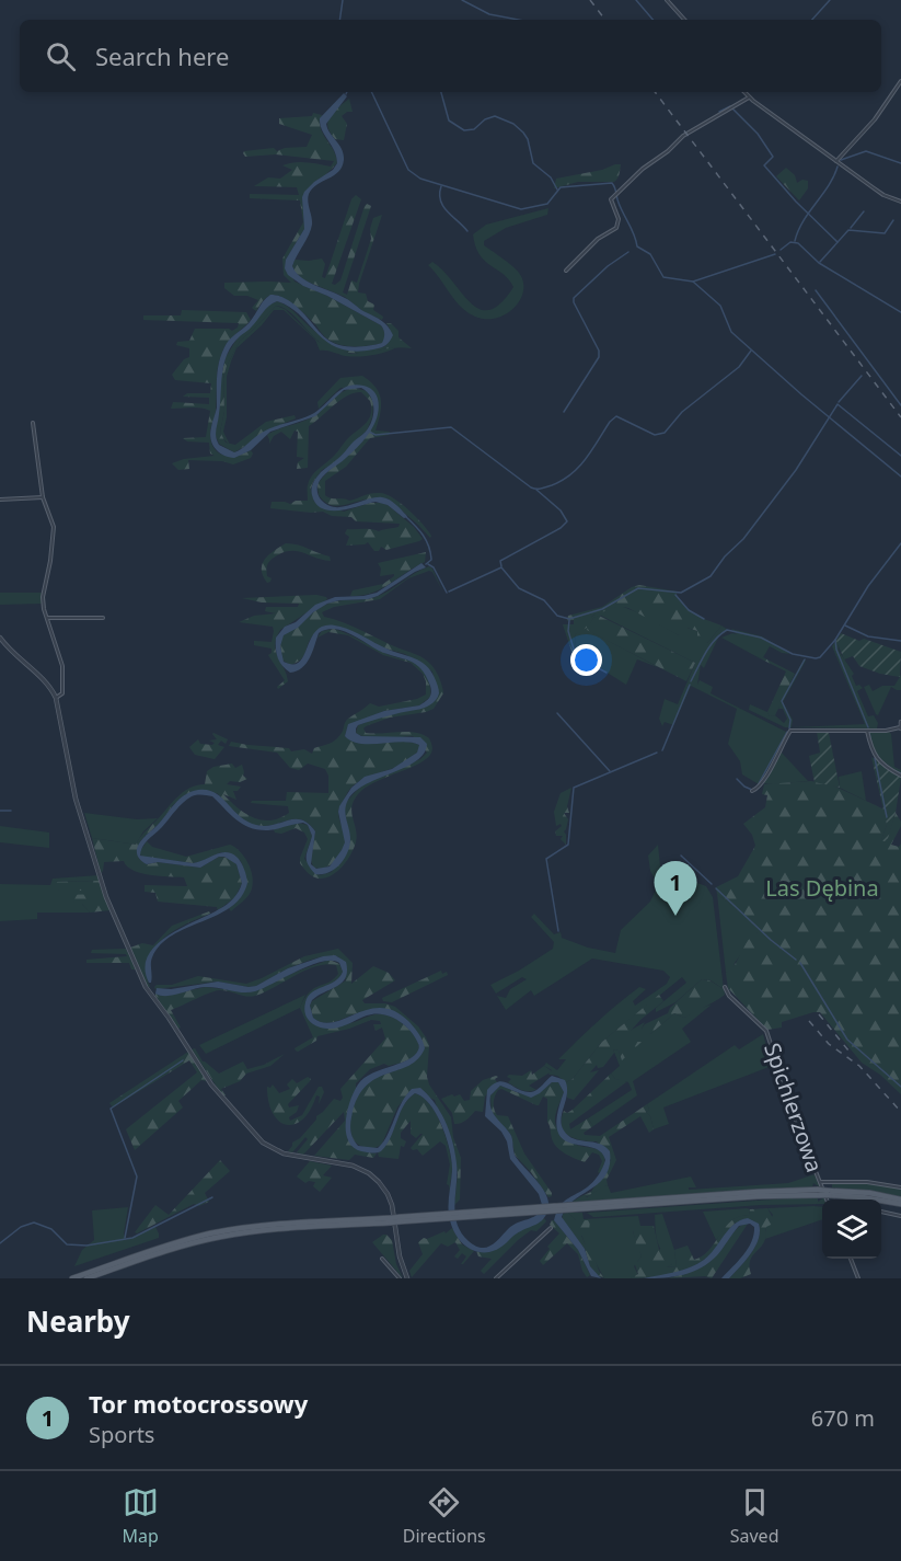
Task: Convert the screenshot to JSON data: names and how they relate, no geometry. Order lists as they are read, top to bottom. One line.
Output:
{"streets":{"street":["Spichlerzowa"]},"parks":["Las Dębina"],"page":{"search":"Search here","pins":"1","heading":"Nearby","list":[{"mark":"1","name":"Tor motocrossowy","note":"Sports","value":"670 m"}],"nav":["Map","Directions","Saved"]}}
